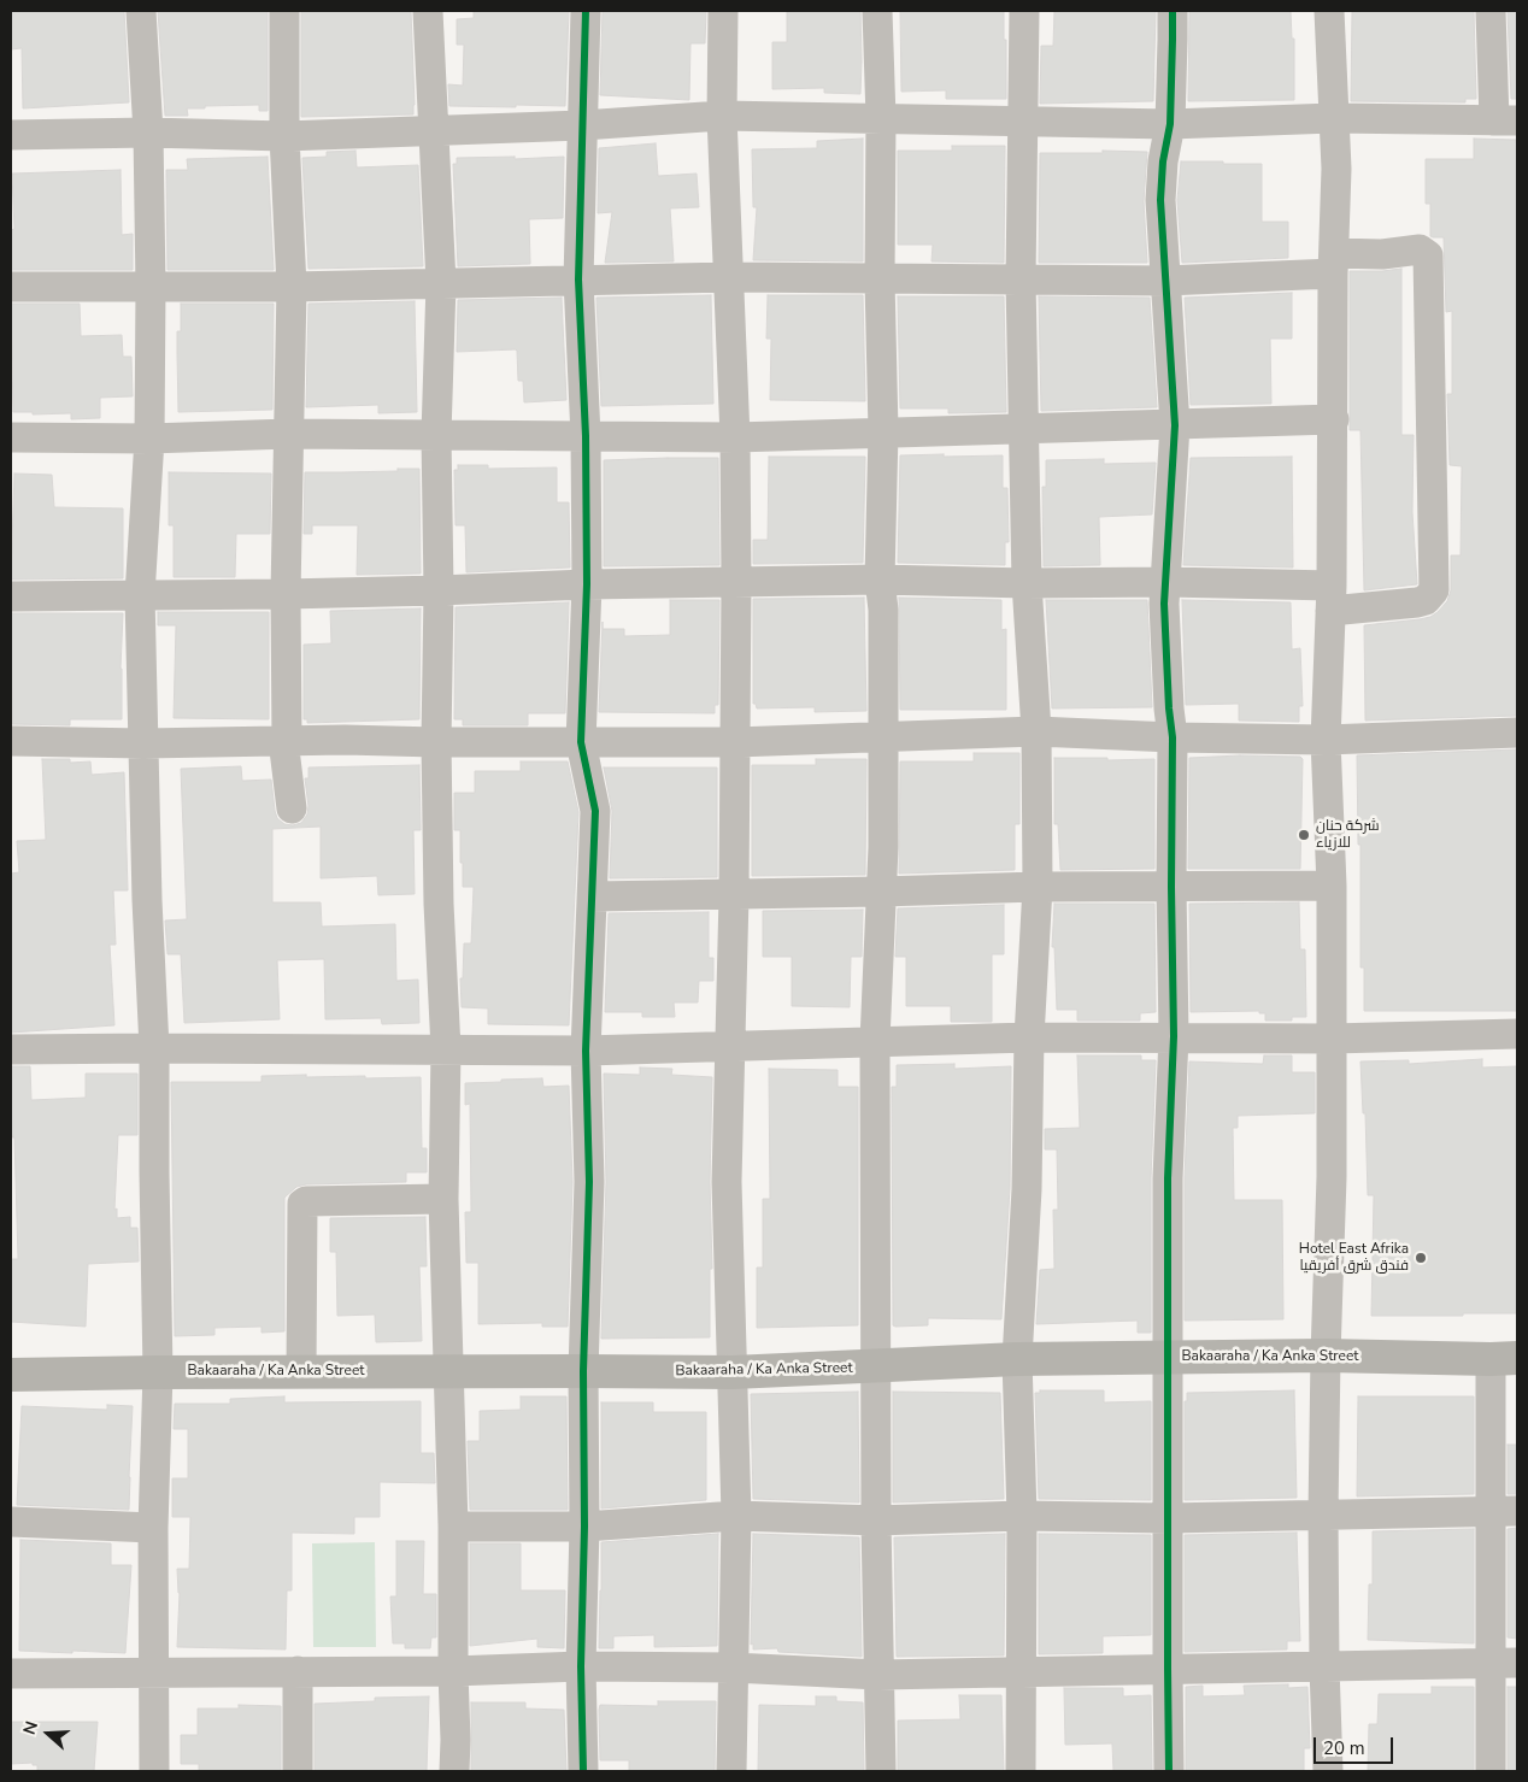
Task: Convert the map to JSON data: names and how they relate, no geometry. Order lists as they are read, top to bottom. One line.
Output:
{"streets":{"street":["Bakaaraha / Ka Anka Street"]},"places":["شركة حنان للازياء","Hotel East Afrika فندق شرق أفريقيا"],"scale_bar":"20 m","north":"left"}
